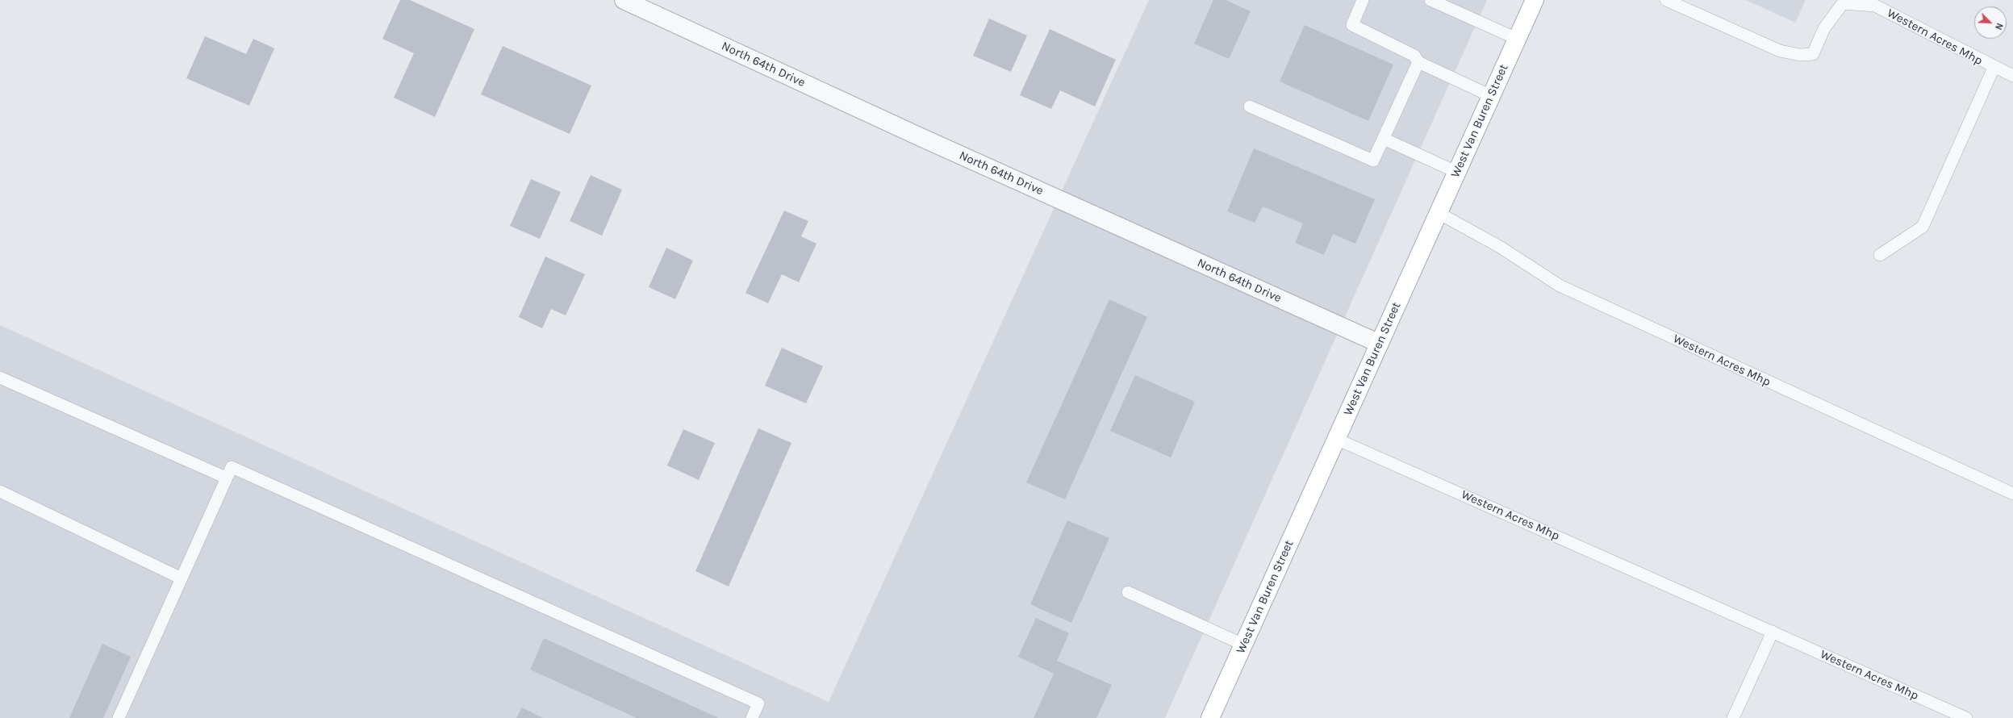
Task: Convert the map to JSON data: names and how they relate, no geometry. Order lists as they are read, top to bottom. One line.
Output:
{"streets":{"main road":["West Van Buren Street"],"street":["North 64th Drive"],"lane":["Western Acres Mhp"]},"crossings":[["Western Acres Mhp","West Van Buren Street"],["North 64th Drive","West Van Buren Street"]],"north":"bottom right"}
